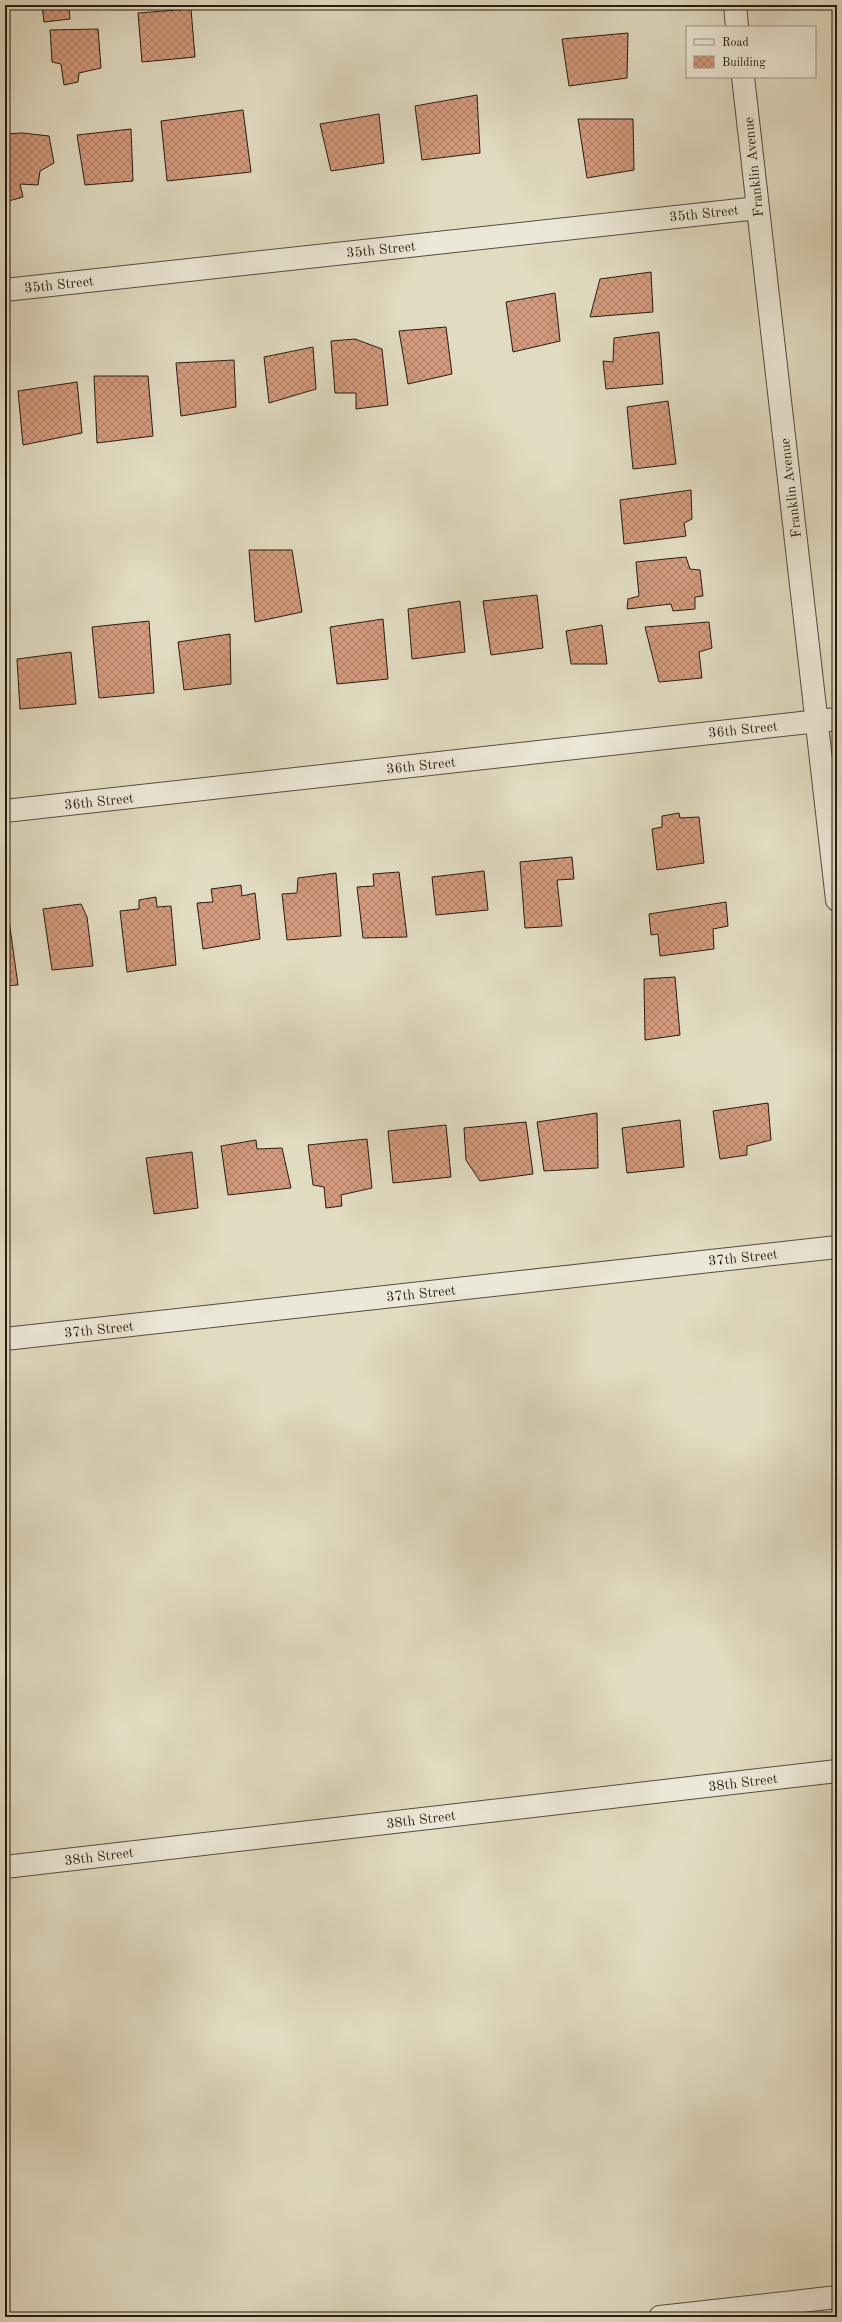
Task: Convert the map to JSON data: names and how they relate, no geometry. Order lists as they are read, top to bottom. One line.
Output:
{"streets":{"street":["Franklin Avenue","35th Street","36th Street","37th Street","38th Street"]},"crossings":[["Franklin Avenue","35th Street"],["Franklin Avenue","36th Street"]],"legend":["Road","Building"]}
